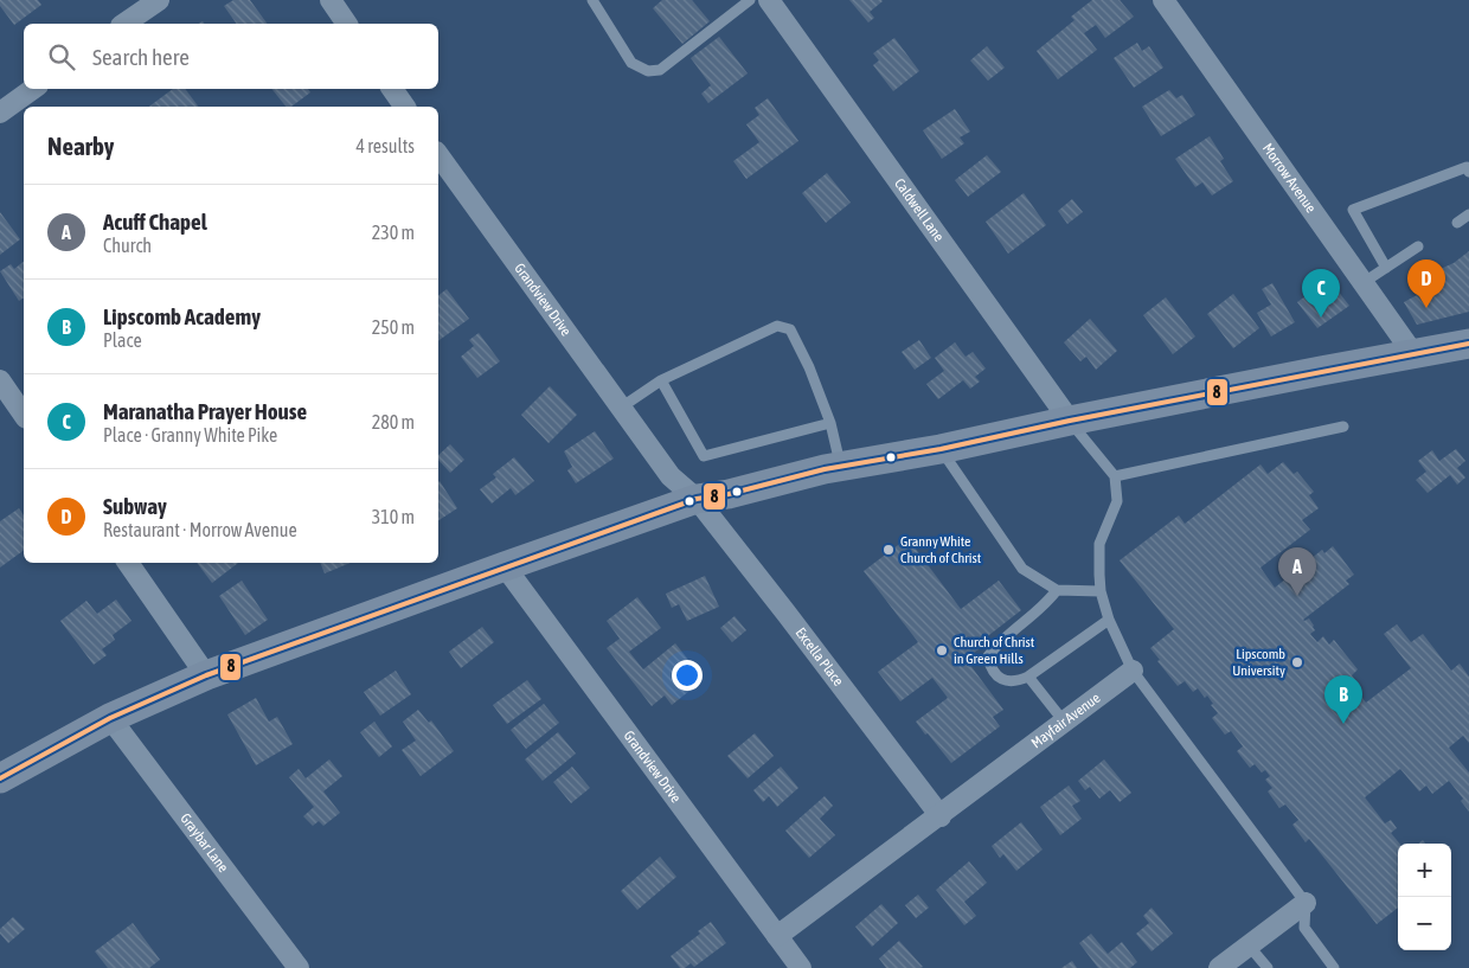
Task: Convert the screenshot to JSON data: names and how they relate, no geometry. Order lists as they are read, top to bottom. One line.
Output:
{"streets":{"street":["Morrow Avenue","Caldwell Lane","Grandview Drive","Excella Place","Mayfair Avenue","Graybar Lane"]},"crossings":[["Grandview Drive","Excella Place"],["Grandview Drive","Mayfair Avenue"],["Excella Place","Mayfair Avenue"]],"places":["Granny White Church of Christ","Church of Christ in Green Hills","Lipscomb University"],"lines":["transit line 8"],"page":{"search":"Search here","heading":["Nearby","4 results"],"list":[{"mark":"A","name":"Acuff Chapel","note":"Church","value":"230 m"},{"mark":"B","name":"Lipscomb Academy","note":"Place","value":"250 m"},{"mark":"C","name":"Maranatha Prayer House","note":"Place · Granny White Pike","value":"280 m"},{"mark":"D","name":"Subway","note":"Restaurant · Morrow Avenue","value":"310 m"}],"pins":["D","C","A","B"],"map_buttons":["+","−"]}}
